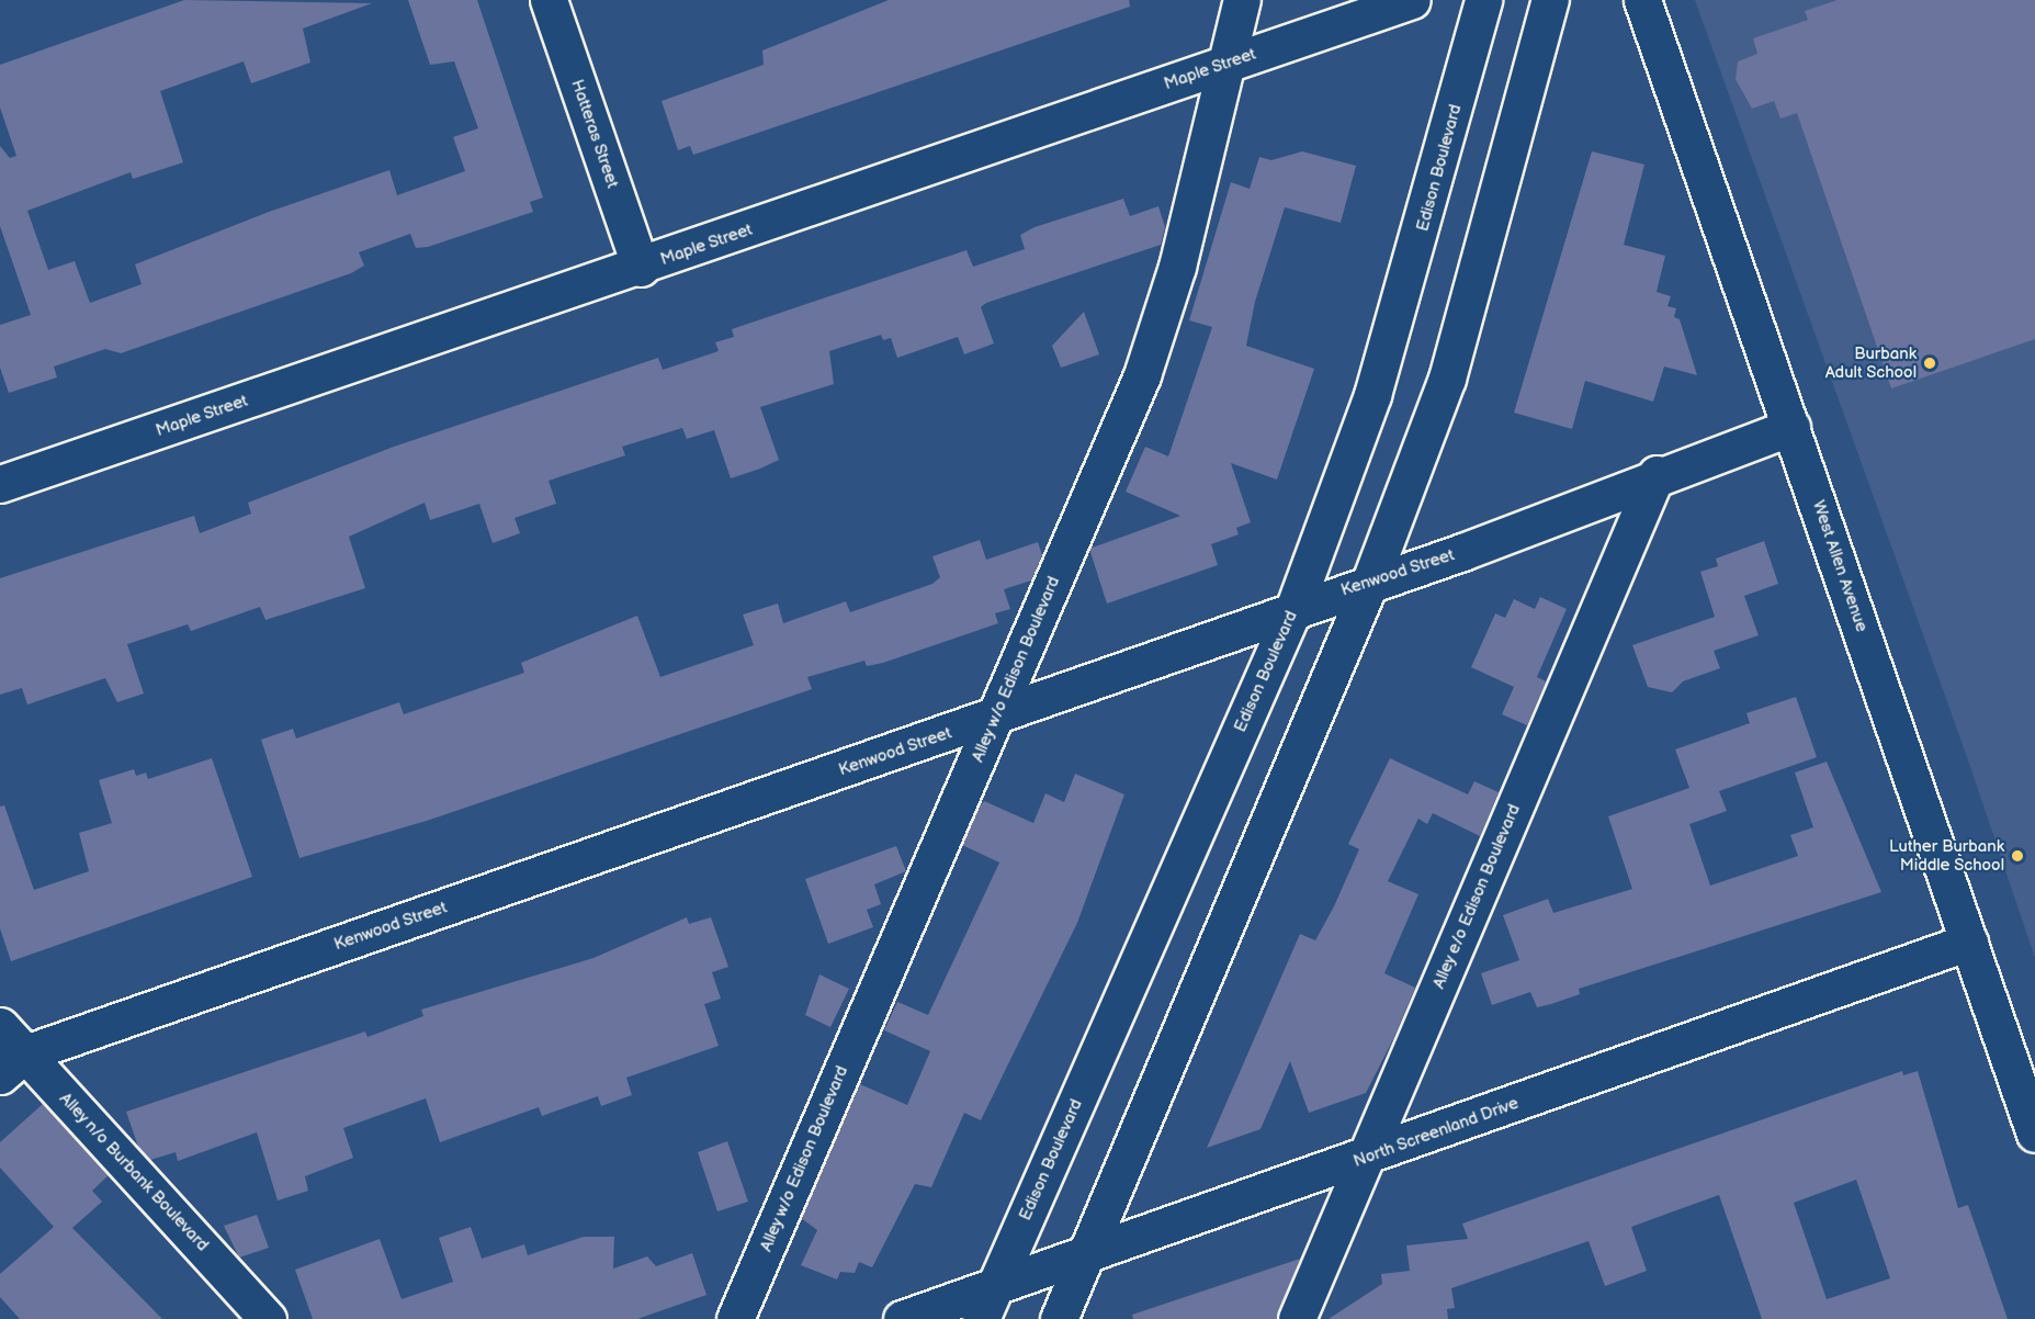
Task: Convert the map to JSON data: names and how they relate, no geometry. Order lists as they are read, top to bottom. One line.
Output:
{"streets":{"street":["Maple Street","Hatteras Street","Edison Boulevard","West Allen Avenue","Kenwood Street","Alley w/o Edison Boulevard","Alley e/o Edison Boulevard","North Screenland Drive","Alley n/o Burbank Boulevard"]},"crossings":[["Maple Street","Hatteras Street"],["Maple Street","Alley w/o Edison Boulevard"],["Edison Boulevard","Kenwood Street"],["Edison Boulevard","North Screenland Drive"],["West Allen Avenue","Kenwood Street"],["West Allen Avenue","North Screenland Drive"],["Kenwood Street","Alley w/o Edison Boulevard"],["Kenwood Street","Alley e/o Edison Boulevard"],["Kenwood Street","Alley n/o Burbank Boulevard"],["Alley e/o Edison Boulevard","North Screenland Drive"]],"places":["Burbank Adult School","Luther Burbank Middle School"]}
